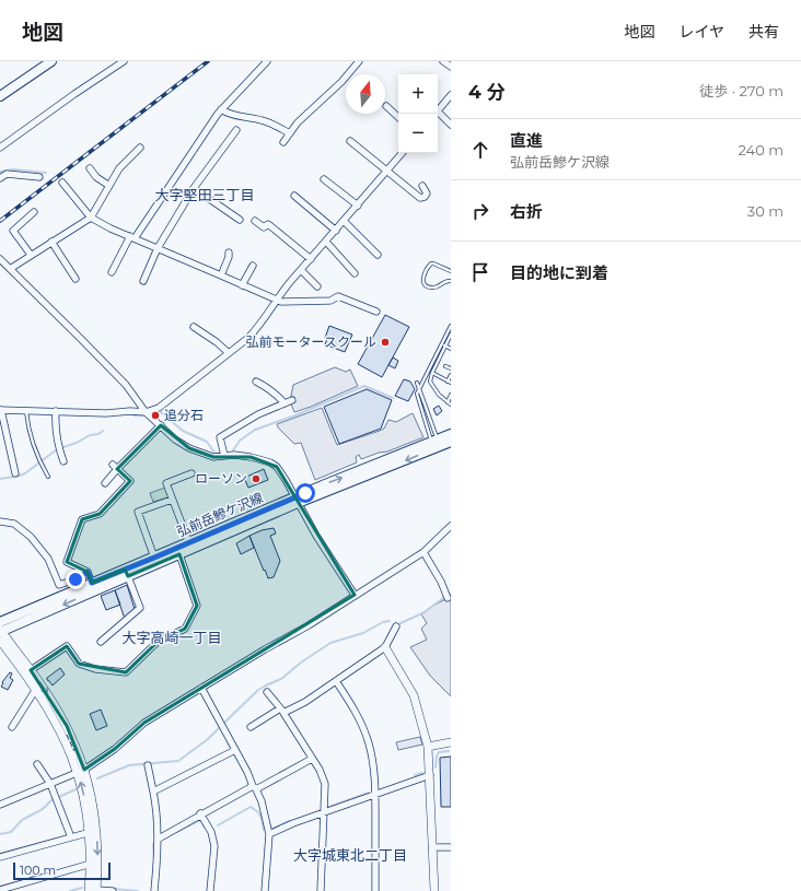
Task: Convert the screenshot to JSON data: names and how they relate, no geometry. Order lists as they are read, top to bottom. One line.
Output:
{"streets":{"main road":["弘前岳鰺ケ沢線"]},"districts":["大字堅田三丁目","大字高崎一丁目","大字城東北二丁目"],"places":["弘前モータースクール","追分石","ローソン"],"scale_bar":"100 m","north":"top","page":{"header":"地図","nav":["地図","レイヤ","共有"],"heading":["4 分","徒歩 · 270 m"],"map_buttons":["+","−"],"list":[["直進","弘前岳鰺ケ沢線","240 m"],["右折","30 m"],"目的地に到着"],"scale":"100 m"}}
